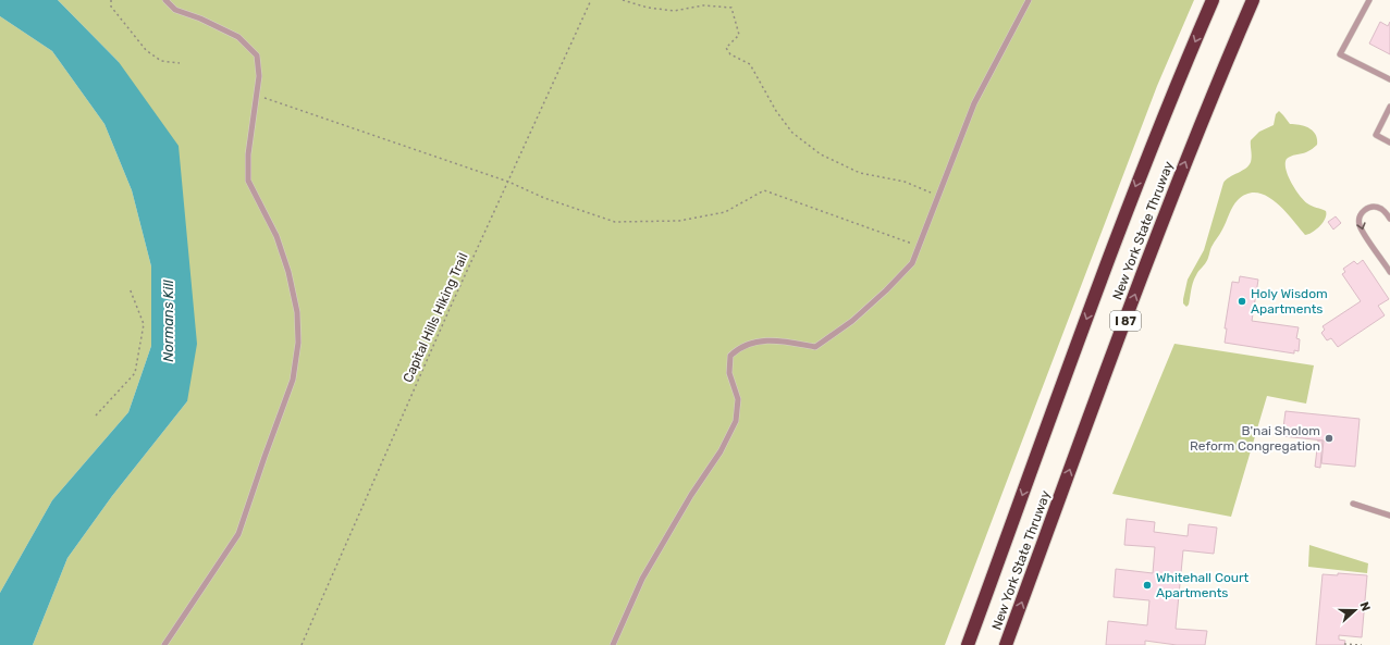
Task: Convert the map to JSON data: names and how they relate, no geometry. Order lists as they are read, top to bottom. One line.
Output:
{"streets":{"highway":["New York State Thruway","I 87"],"path":["Capital Hills Hiking Trail"]},"water":["Normans Kill"],"places":["Holy Wisdom Apartments","B'nai Sholom Reform Congregation","Whitehall Court Apartments"],"north":"right"}
